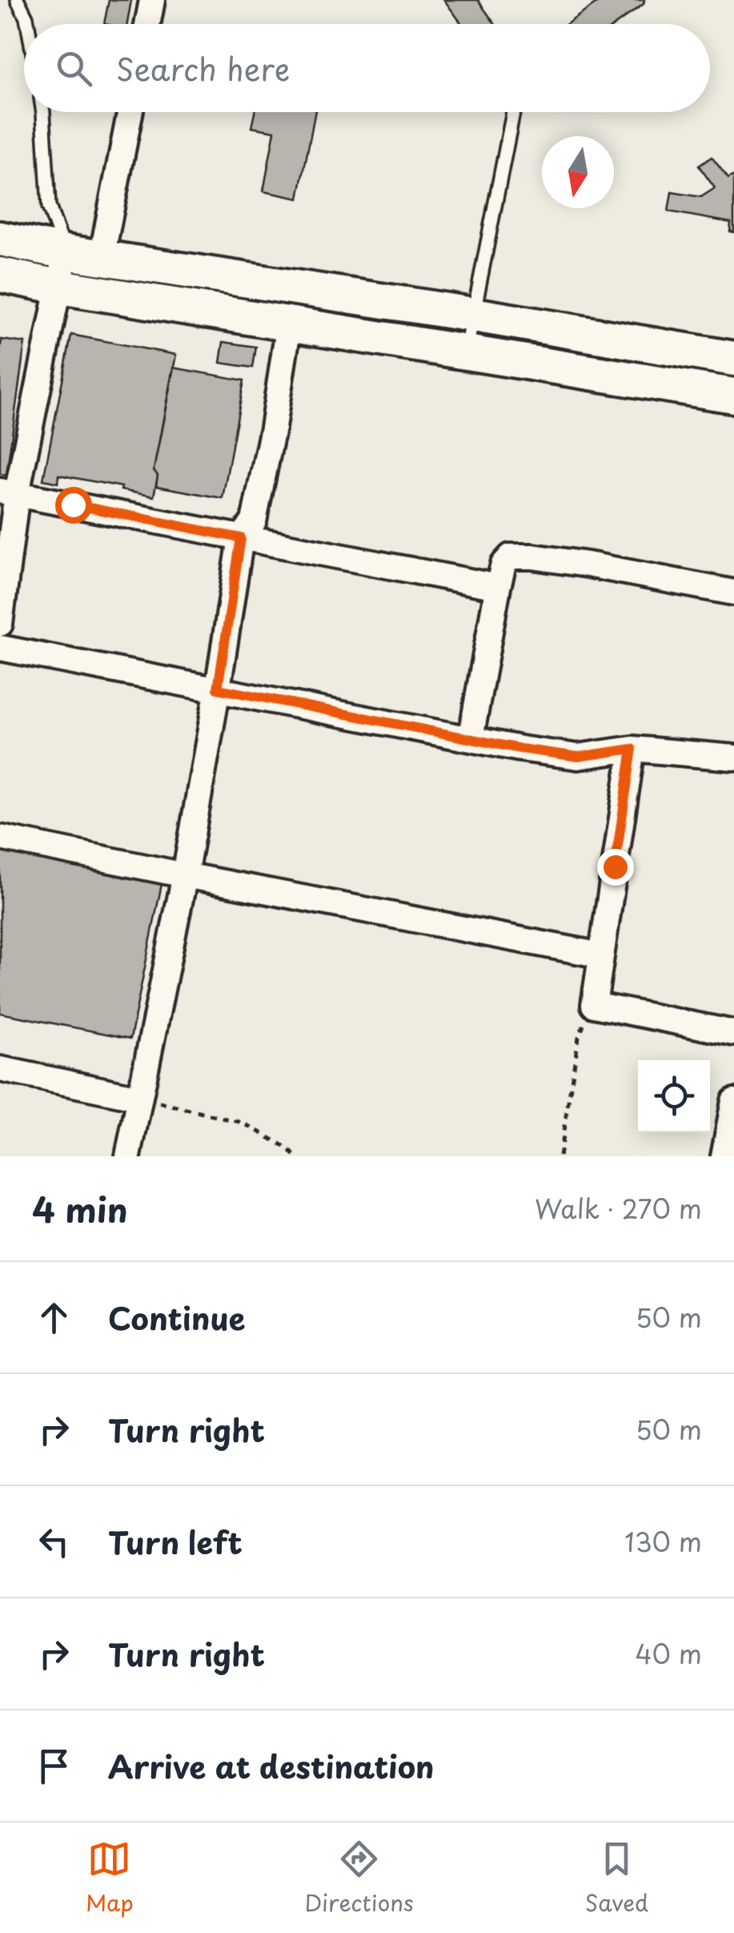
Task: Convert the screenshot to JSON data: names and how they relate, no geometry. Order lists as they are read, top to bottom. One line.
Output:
{"north":"bottom","page":{"search":"Search here","heading":["4 min","Walk · 270 m"],"list":[["Continue","50 m"],["Turn right","50 m"],["Turn left","130 m"],["Turn right","40 m"],"Arrive at destination"],"nav":["Map","Directions","Saved"]}}
